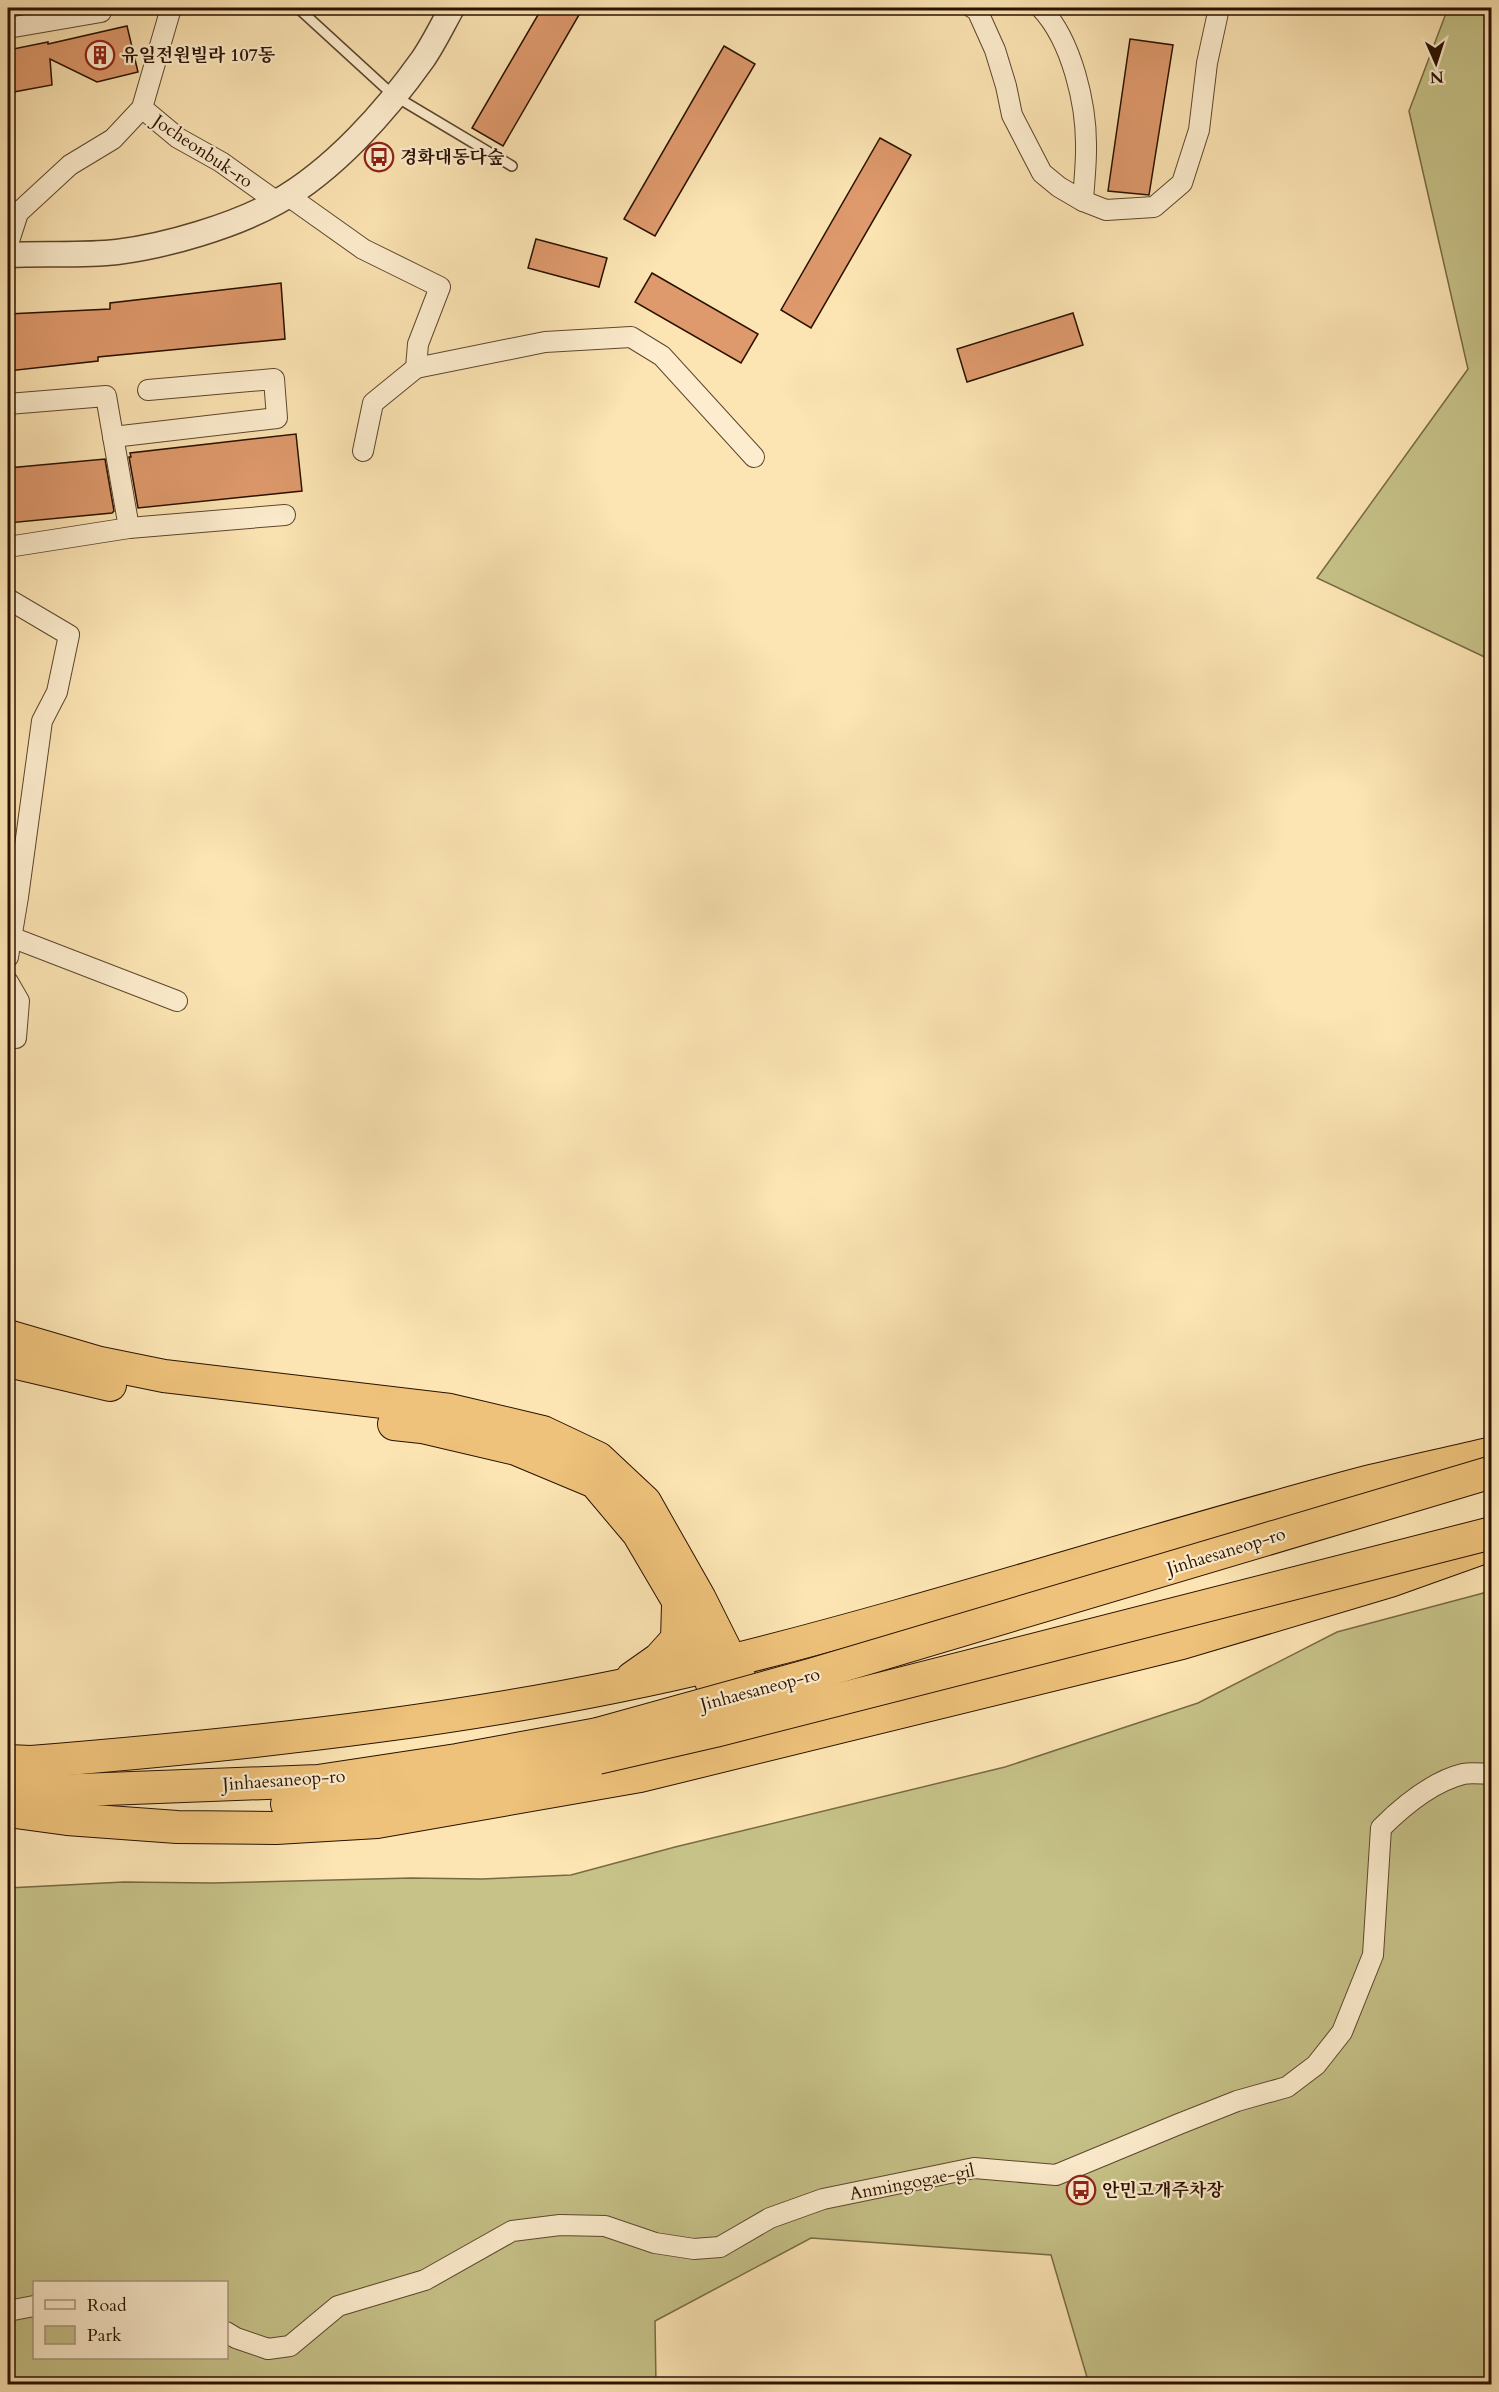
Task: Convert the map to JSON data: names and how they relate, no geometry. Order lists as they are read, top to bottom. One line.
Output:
{"streets":{"highway":["Jinhaesaneop-ro"],"street":["Jocheonbuk-ro","Anmingogae-gil"]},"places":{"building":["유일전원빌라 107동"],"bus stop":["경화대동다숲","안민고개주차장"]},"legend":["Road","Park"],"north":"bottom"}
